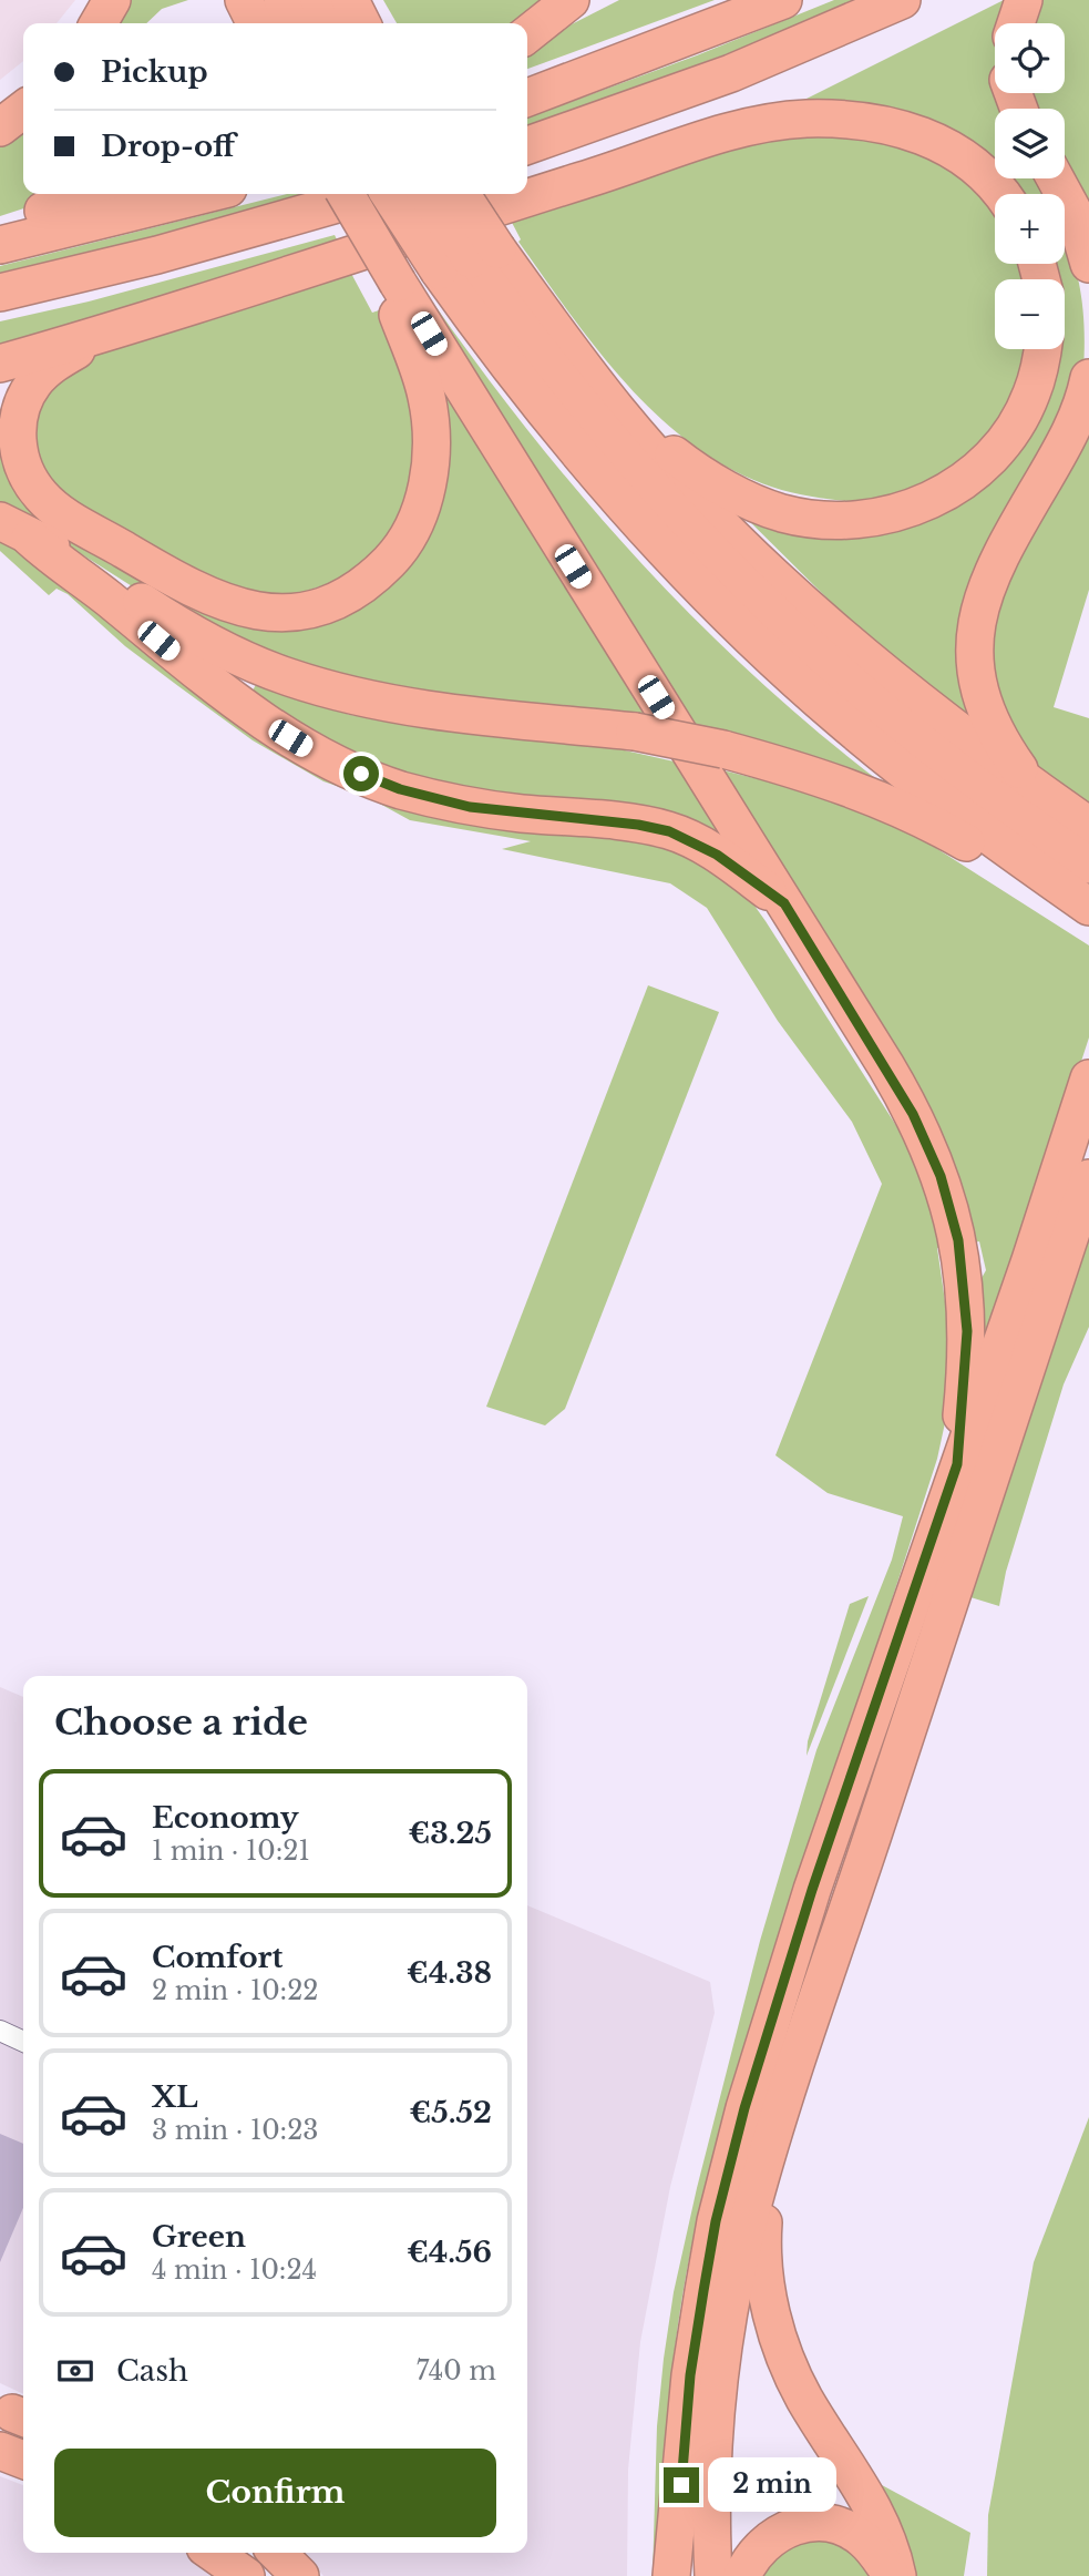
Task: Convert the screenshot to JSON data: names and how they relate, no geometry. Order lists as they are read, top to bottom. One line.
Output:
{"page":{"map_buttons":["+","−"],"banner":["Pickup","Drop-off"],"heading":"Choose a ride","list":[{"name":"Economy","note":"1 min · 10:21","value":"€3.25"},{"name":"Comfort","note":"2 min · 10:22","value":"€4.38"},{"name":"XL","note":"3 min · 10:23","value":"€5.52"},{"name":"Green","note":"4 min · 10:24","value":"€4.56"}],"pay":["Cash","740 m"],"buttons":"Confirm","bubble":"2 min"}}
